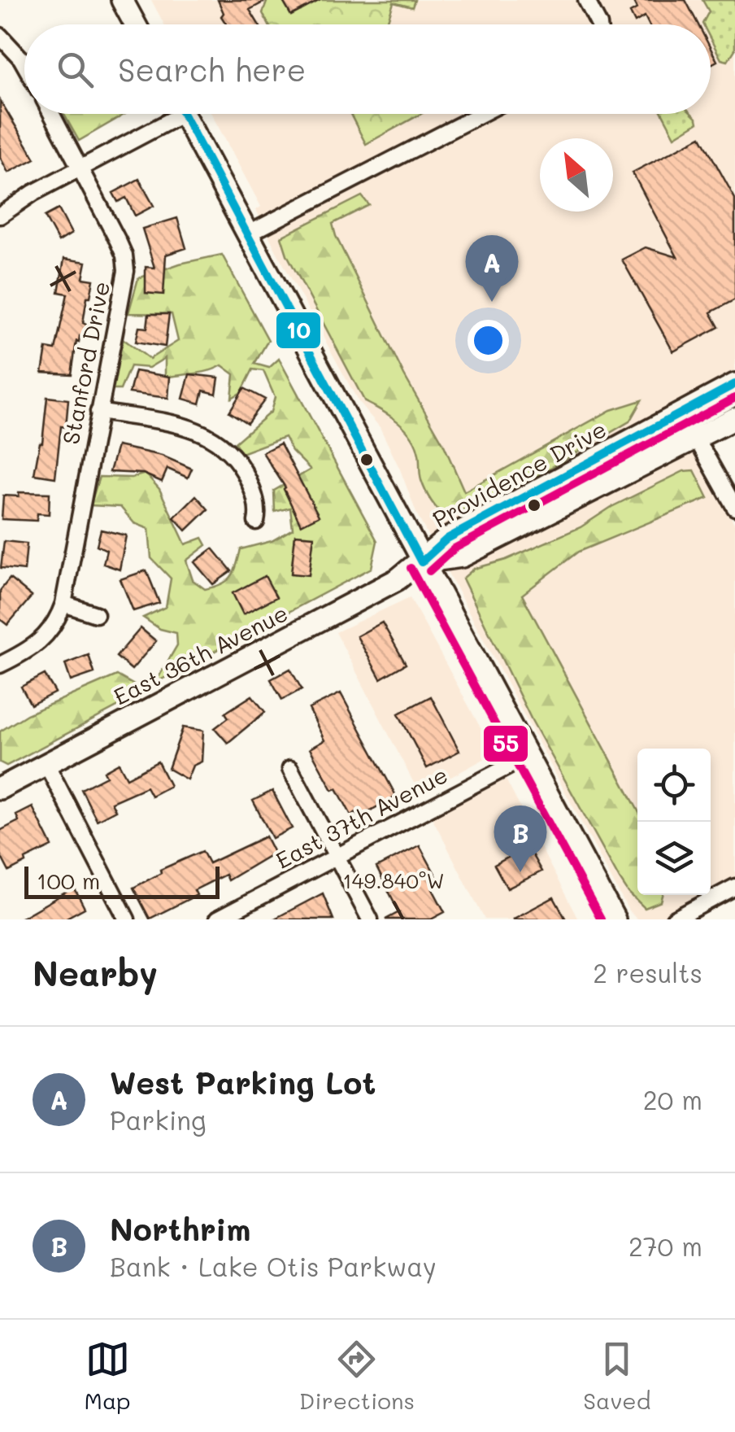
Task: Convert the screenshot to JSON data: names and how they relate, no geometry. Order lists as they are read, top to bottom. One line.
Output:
{"streets":{"main road":["Providence Drive","East 36th Avenue"],"street":["Stanford Drive","East 37th Avenue"]},"crossings":[["Providence Drive","East 36th Avenue"]],"lines":["transit line 10","transit line 55"],"scale_bar":"100 m","north":"top left","page":{"search":"Search here","pins":["A","B"],"scale":"100 m","heading":["Nearby","2 results"],"list":[{"mark":"A","name":"West Parking Lot","note":"Parking","value":"20 m"},{"mark":"B","name":"Northrim","note":"Bank · Lake Otis Parkway","value":"270 m"}],"nav":["Map","Directions","Saved"]},"coordinates":["149.840°W"]}
